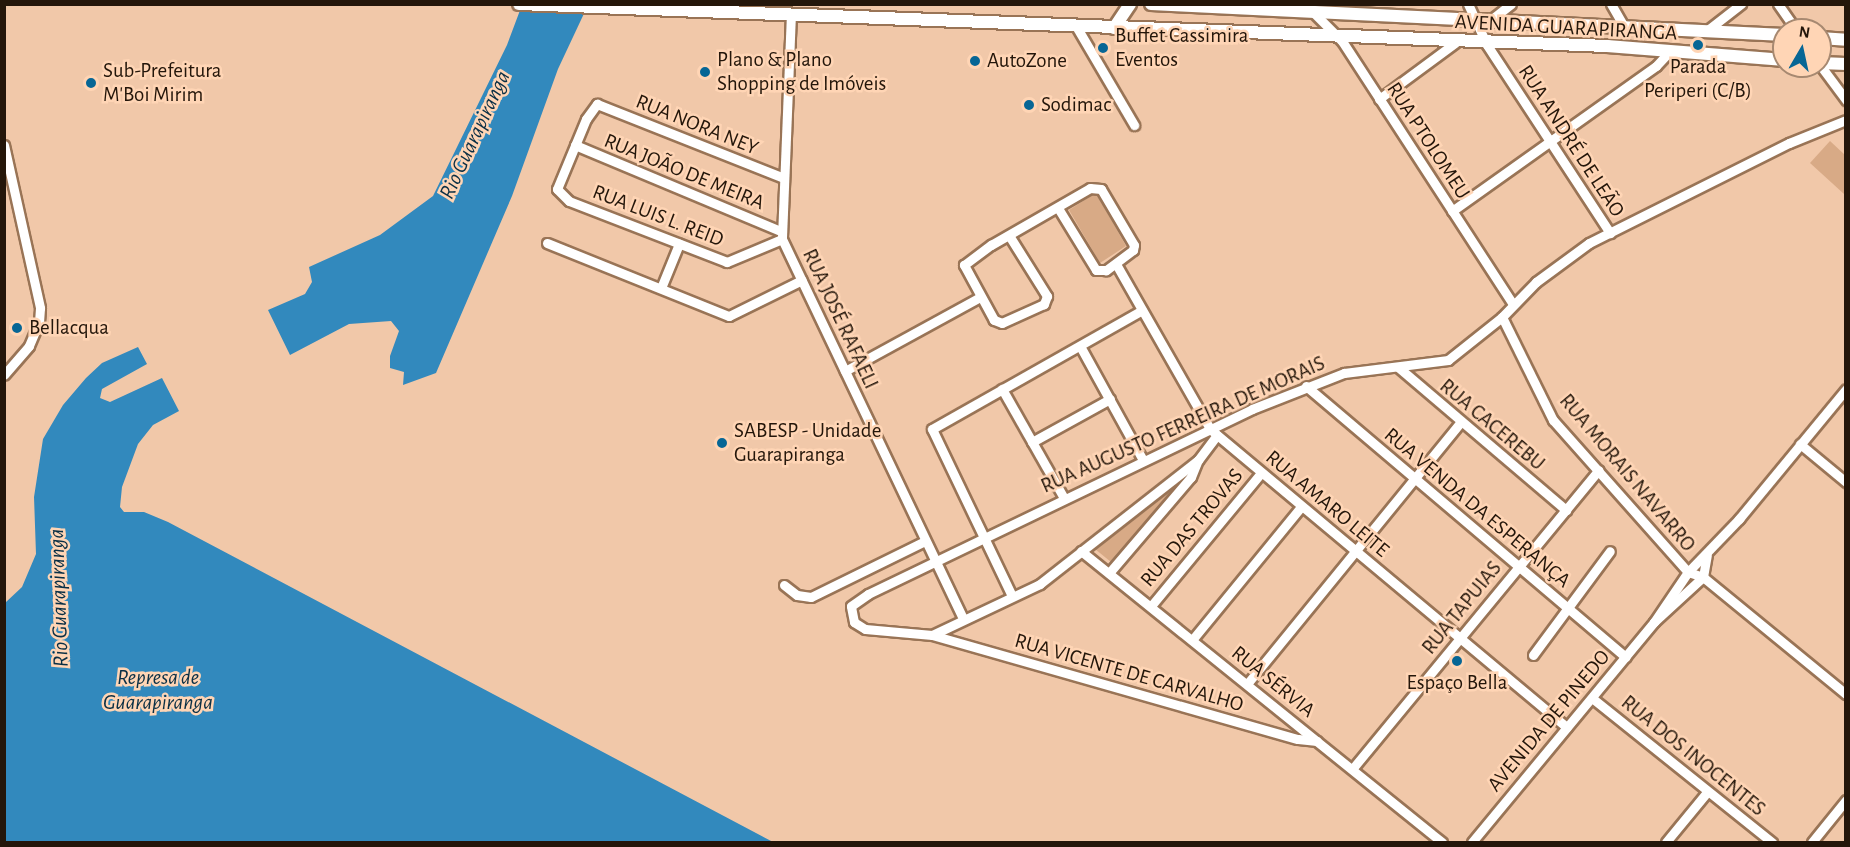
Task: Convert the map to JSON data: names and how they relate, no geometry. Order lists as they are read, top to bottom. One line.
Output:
{"streets":{"main road":["AVENIDA GUARAPIRANGA"],"street":["RUA NORA NEY","RUA PTOLOMEU","RUA ANDRÉ DE LEÃO","RUA JOÃO DE MEIRA","RUA LUIS L. REID","RUA JOSÉ RAFAELI","RUA AUGUSTO FERREIRA DE MORAIS","RUA CACEREBU","RUA MORAIS NAVARRO","RUA AMARO LEITE","RUA VENDA DA ESPERANÇA","RUA DAS TROVAS","RUA TAPUIAS","RUA VICENTE DE CARVALHO","RUA SÉRVIA","AVENIDA DE PINEDO","RUA DOS INOCENTES"]},"crossings":[["AVENIDA GUARAPIRANGA","RUA PTOLOMEU"],["AVENIDA GUARAPIRANGA","RUA ANDRÉ DE LEÃO"],["AVENIDA GUARAPIRANGA","RUA JOSÉ RAFAELI"],["RUA NORA NEY","RUA JOÃO DE MEIRA"],["RUA NORA NEY","RUA LUIS L. REID"],["RUA NORA NEY","RUA JOSÉ RAFAELI"],["RUA PTOLOMEU","RUA AUGUSTO FERREIRA DE MORAIS"],["RUA ANDRÉ DE LEÃO","RUA AUGUSTO FERREIRA DE MORAIS"],["RUA JOÃO DE MEIRA","RUA LUIS L. REID"],["RUA JOÃO DE MEIRA","RUA JOSÉ RAFAELI"],["RUA LUIS L. REID","RUA JOSÉ RAFAELI"],["RUA JOSÉ RAFAELI","RUA AUGUSTO FERREIRA DE MORAIS"],["RUA AUGUSTO FERREIRA DE MORAIS","RUA CACEREBU"],["RUA AUGUSTO FERREIRA DE MORAIS","RUA MORAIS NAVARRO"],["RUA AUGUSTO FERREIRA DE MORAIS","RUA AMARO LEITE"],["RUA AUGUSTO FERREIRA DE MORAIS","RUA VENDA DA ESPERANÇA"],["RUA AUGUSTO FERREIRA DE MORAIS","RUA VICENTE DE CARVALHO"],["RUA CACEREBU","RUA TAPUIAS"],["RUA MORAIS NAVARRO","RUA TAPUIAS"],["RUA MORAIS NAVARRO","AVENIDA DE PINEDO"],["RUA AMARO LEITE","RUA DAS TROVAS"],["RUA AMARO LEITE","RUA TAPUIAS"],["RUA AMARO LEITE","AVENIDA DE PINEDO"],["RUA VENDA DA ESPERANÇA","RUA TAPUIAS"],["RUA VENDA DA ESPERANÇA","AVENIDA DE PINEDO"],["RUA DAS TROVAS","RUA SÉRVIA"],["RUA TAPUIAS","RUA SÉRVIA"],["RUA VICENTE DE CARVALHO","RUA SÉRVIA"],["AVENIDA DE PINEDO","RUA DOS INOCENTES"]],"water":["Rio Guarapiranga","Represa de Guarapiranga"],"places":["Parada Periperi (C/B)","Buffet Cassimira Eventos","AutoZone","Plano & Plano Shopping de Imóveis","Sub-Prefeitura M'Boi Mirim","Sodimac","Bellacqua","SABESP - Unidade Guarapiranga","Espaço Bella"],"north":"top"}
